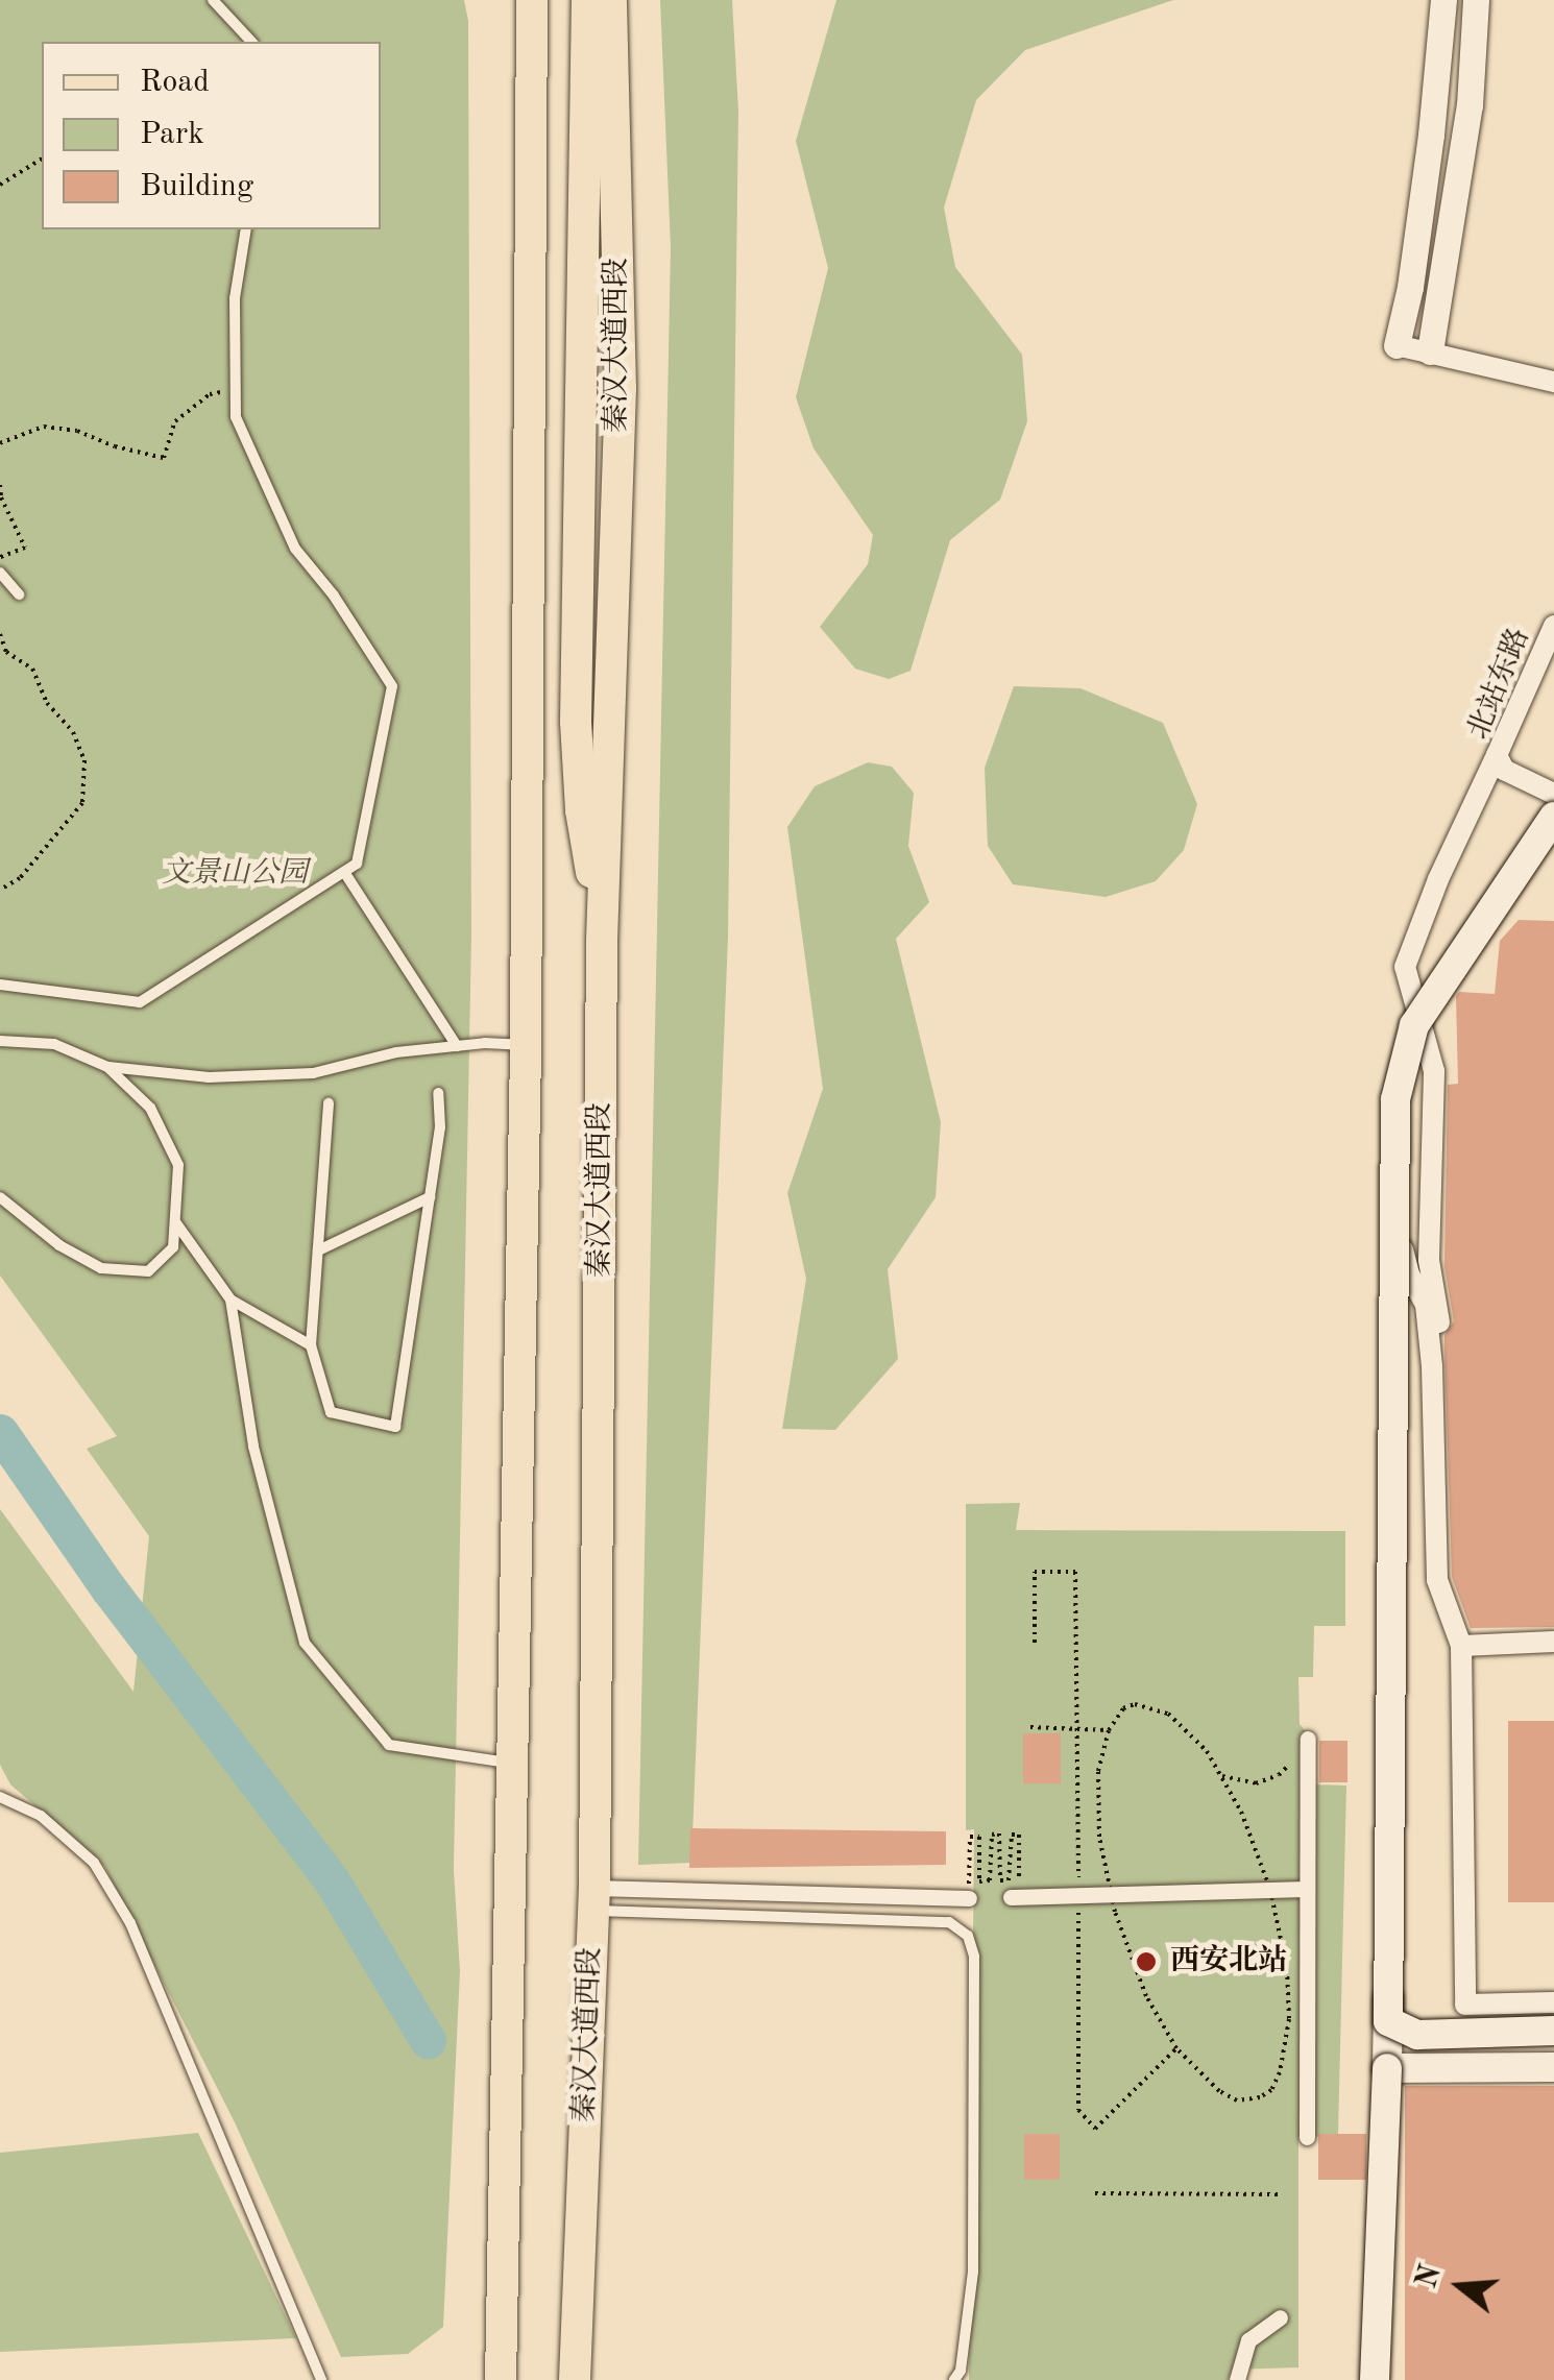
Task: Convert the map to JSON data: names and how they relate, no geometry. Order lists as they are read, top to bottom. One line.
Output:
{"streets":{"main road":["秦汉大道西段"],"street":["北站东路"]},"parks":["文景山公园"],"places":["西安北站"],"legend":["Road","Park","Building"],"north":"left"}
